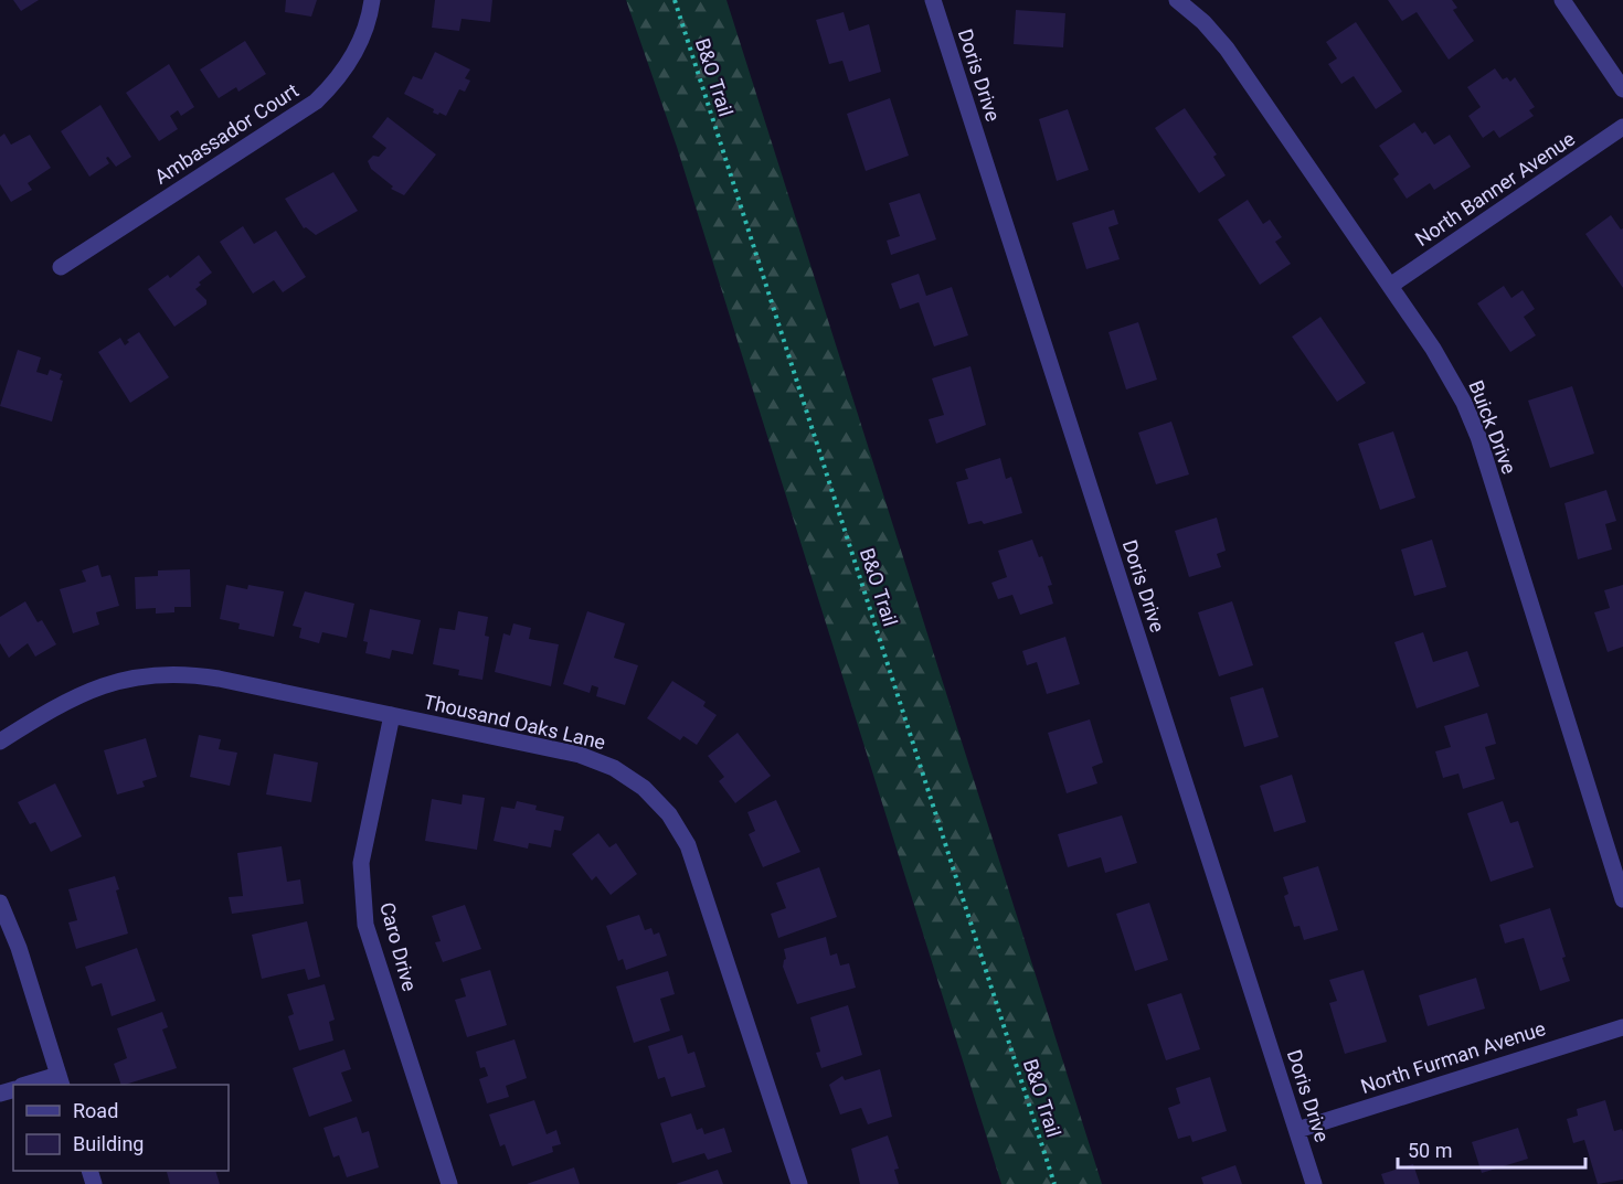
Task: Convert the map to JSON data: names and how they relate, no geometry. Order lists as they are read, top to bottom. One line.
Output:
{"streets":{"street":["Doris Drive","Ambassador Court","North Banner Avenue","Buick Drive","Thousand Oaks Lane","Caro Drive","North Furman Avenue"],"path":["B&O Trail"]},"crossings":[["Doris Drive","North Furman Avenue"],["North Banner Avenue","Buick Drive"],["Thousand Oaks Lane","Caro Drive"]],"legend":["Road","Building"],"scale_bar":"50 m"}
